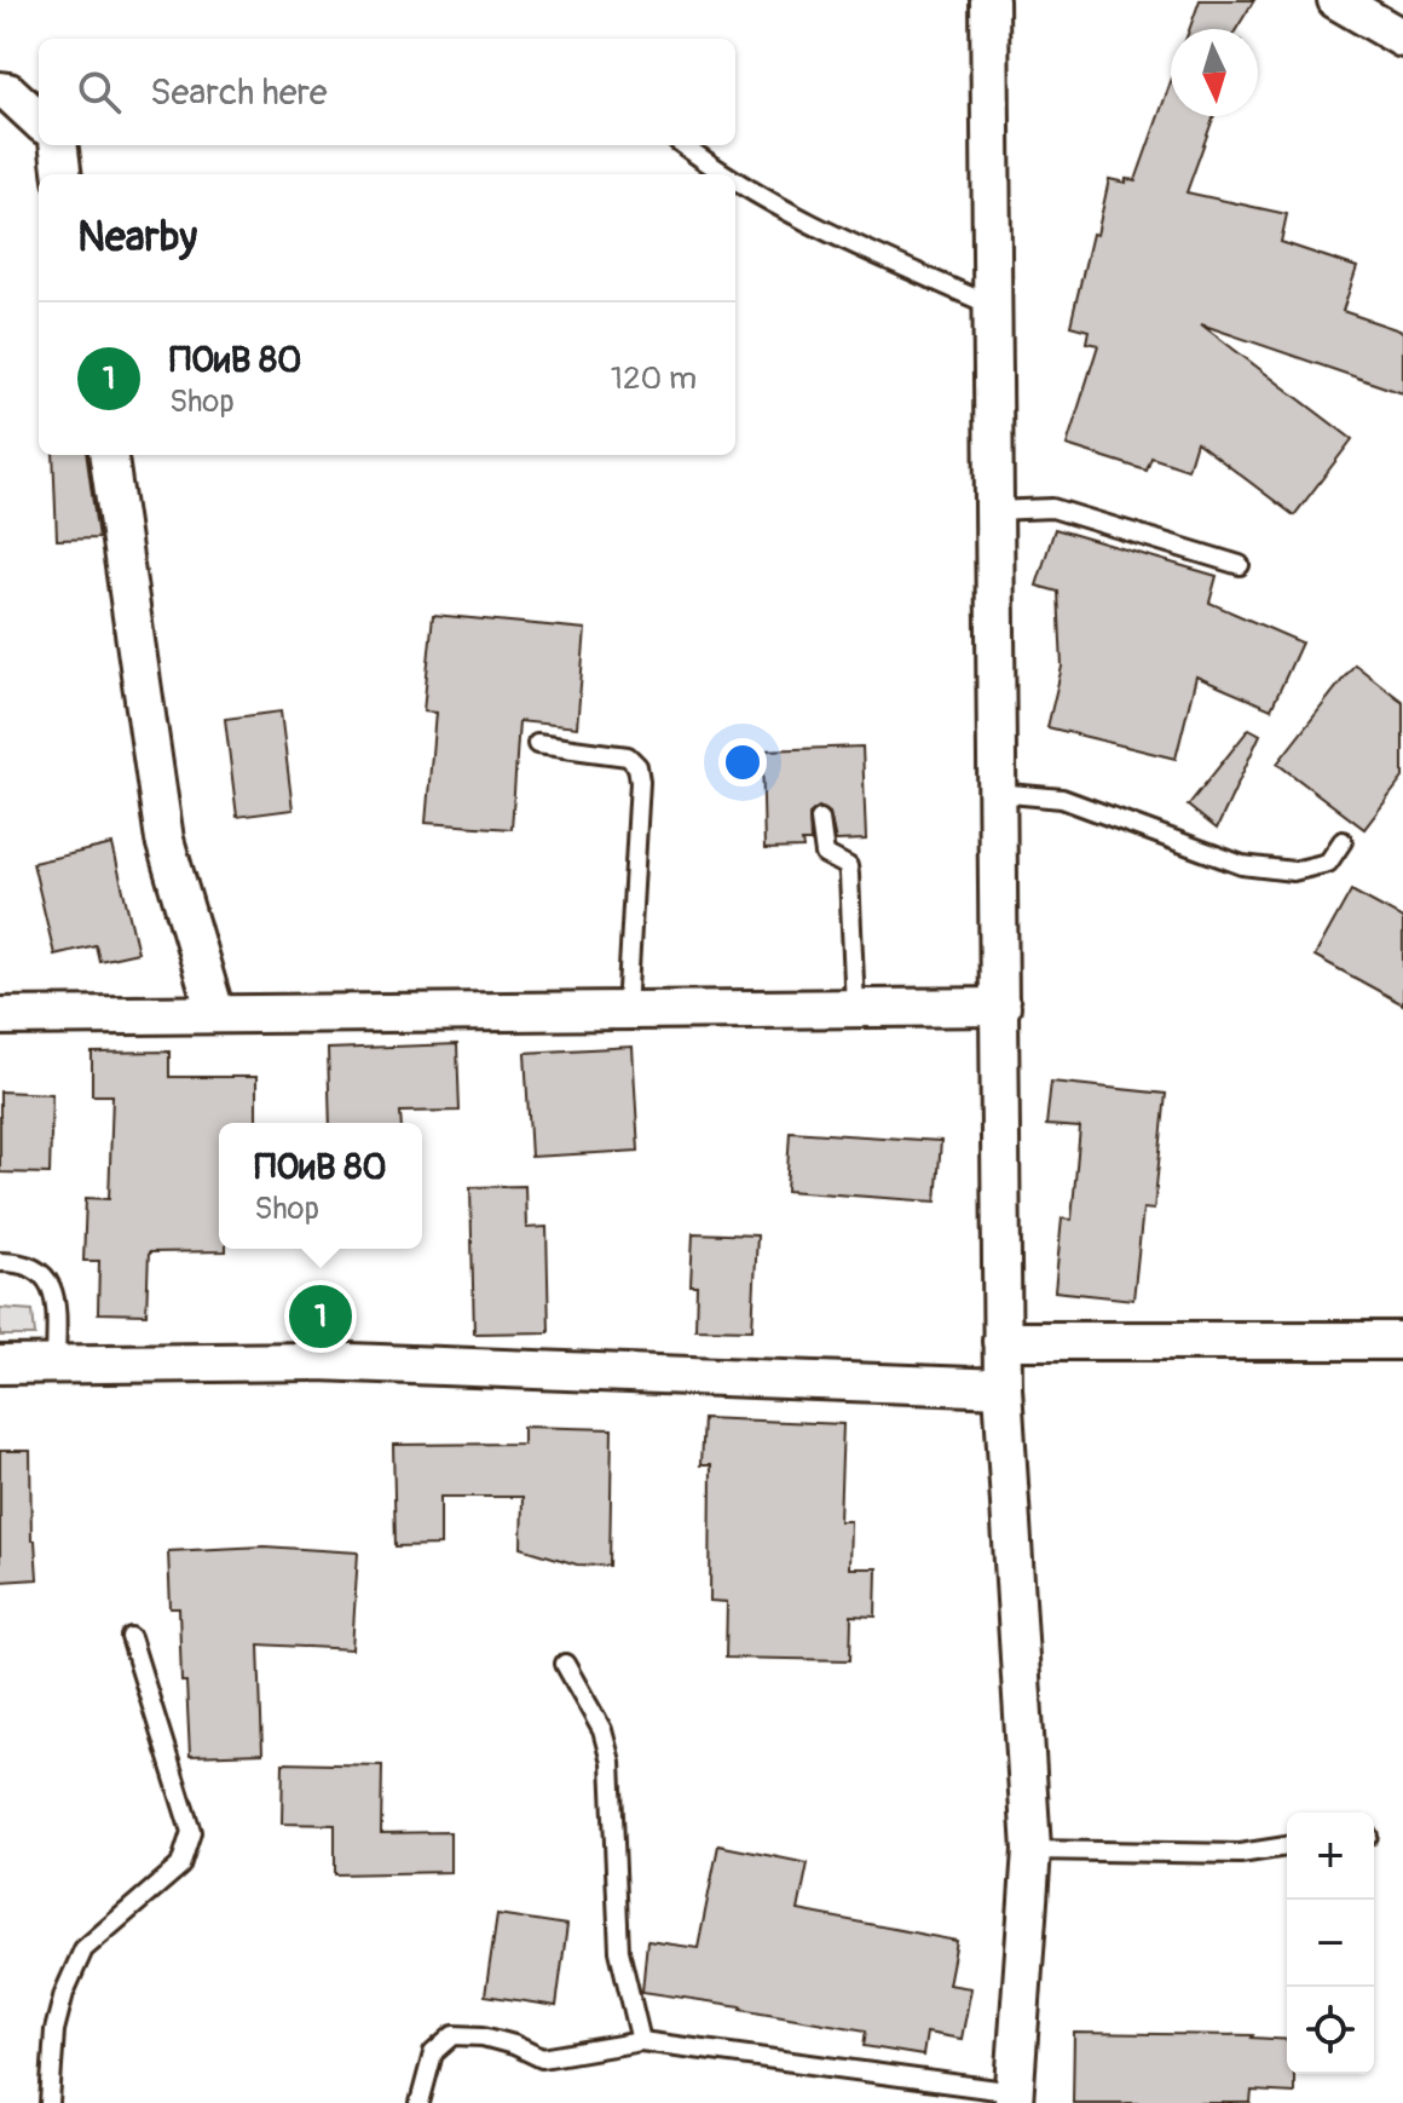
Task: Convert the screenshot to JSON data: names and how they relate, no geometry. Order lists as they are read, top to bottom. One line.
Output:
{"north":"bottom","page":{"search":"Search here","heading":"Nearby","list":[{"mark":"1","name":"ПОиВ 80","note":"Shop","value":"120 m"}],"popup":["ПОиВ 80","Shop"],"pins":"1","map_buttons":["+","−"]}}
